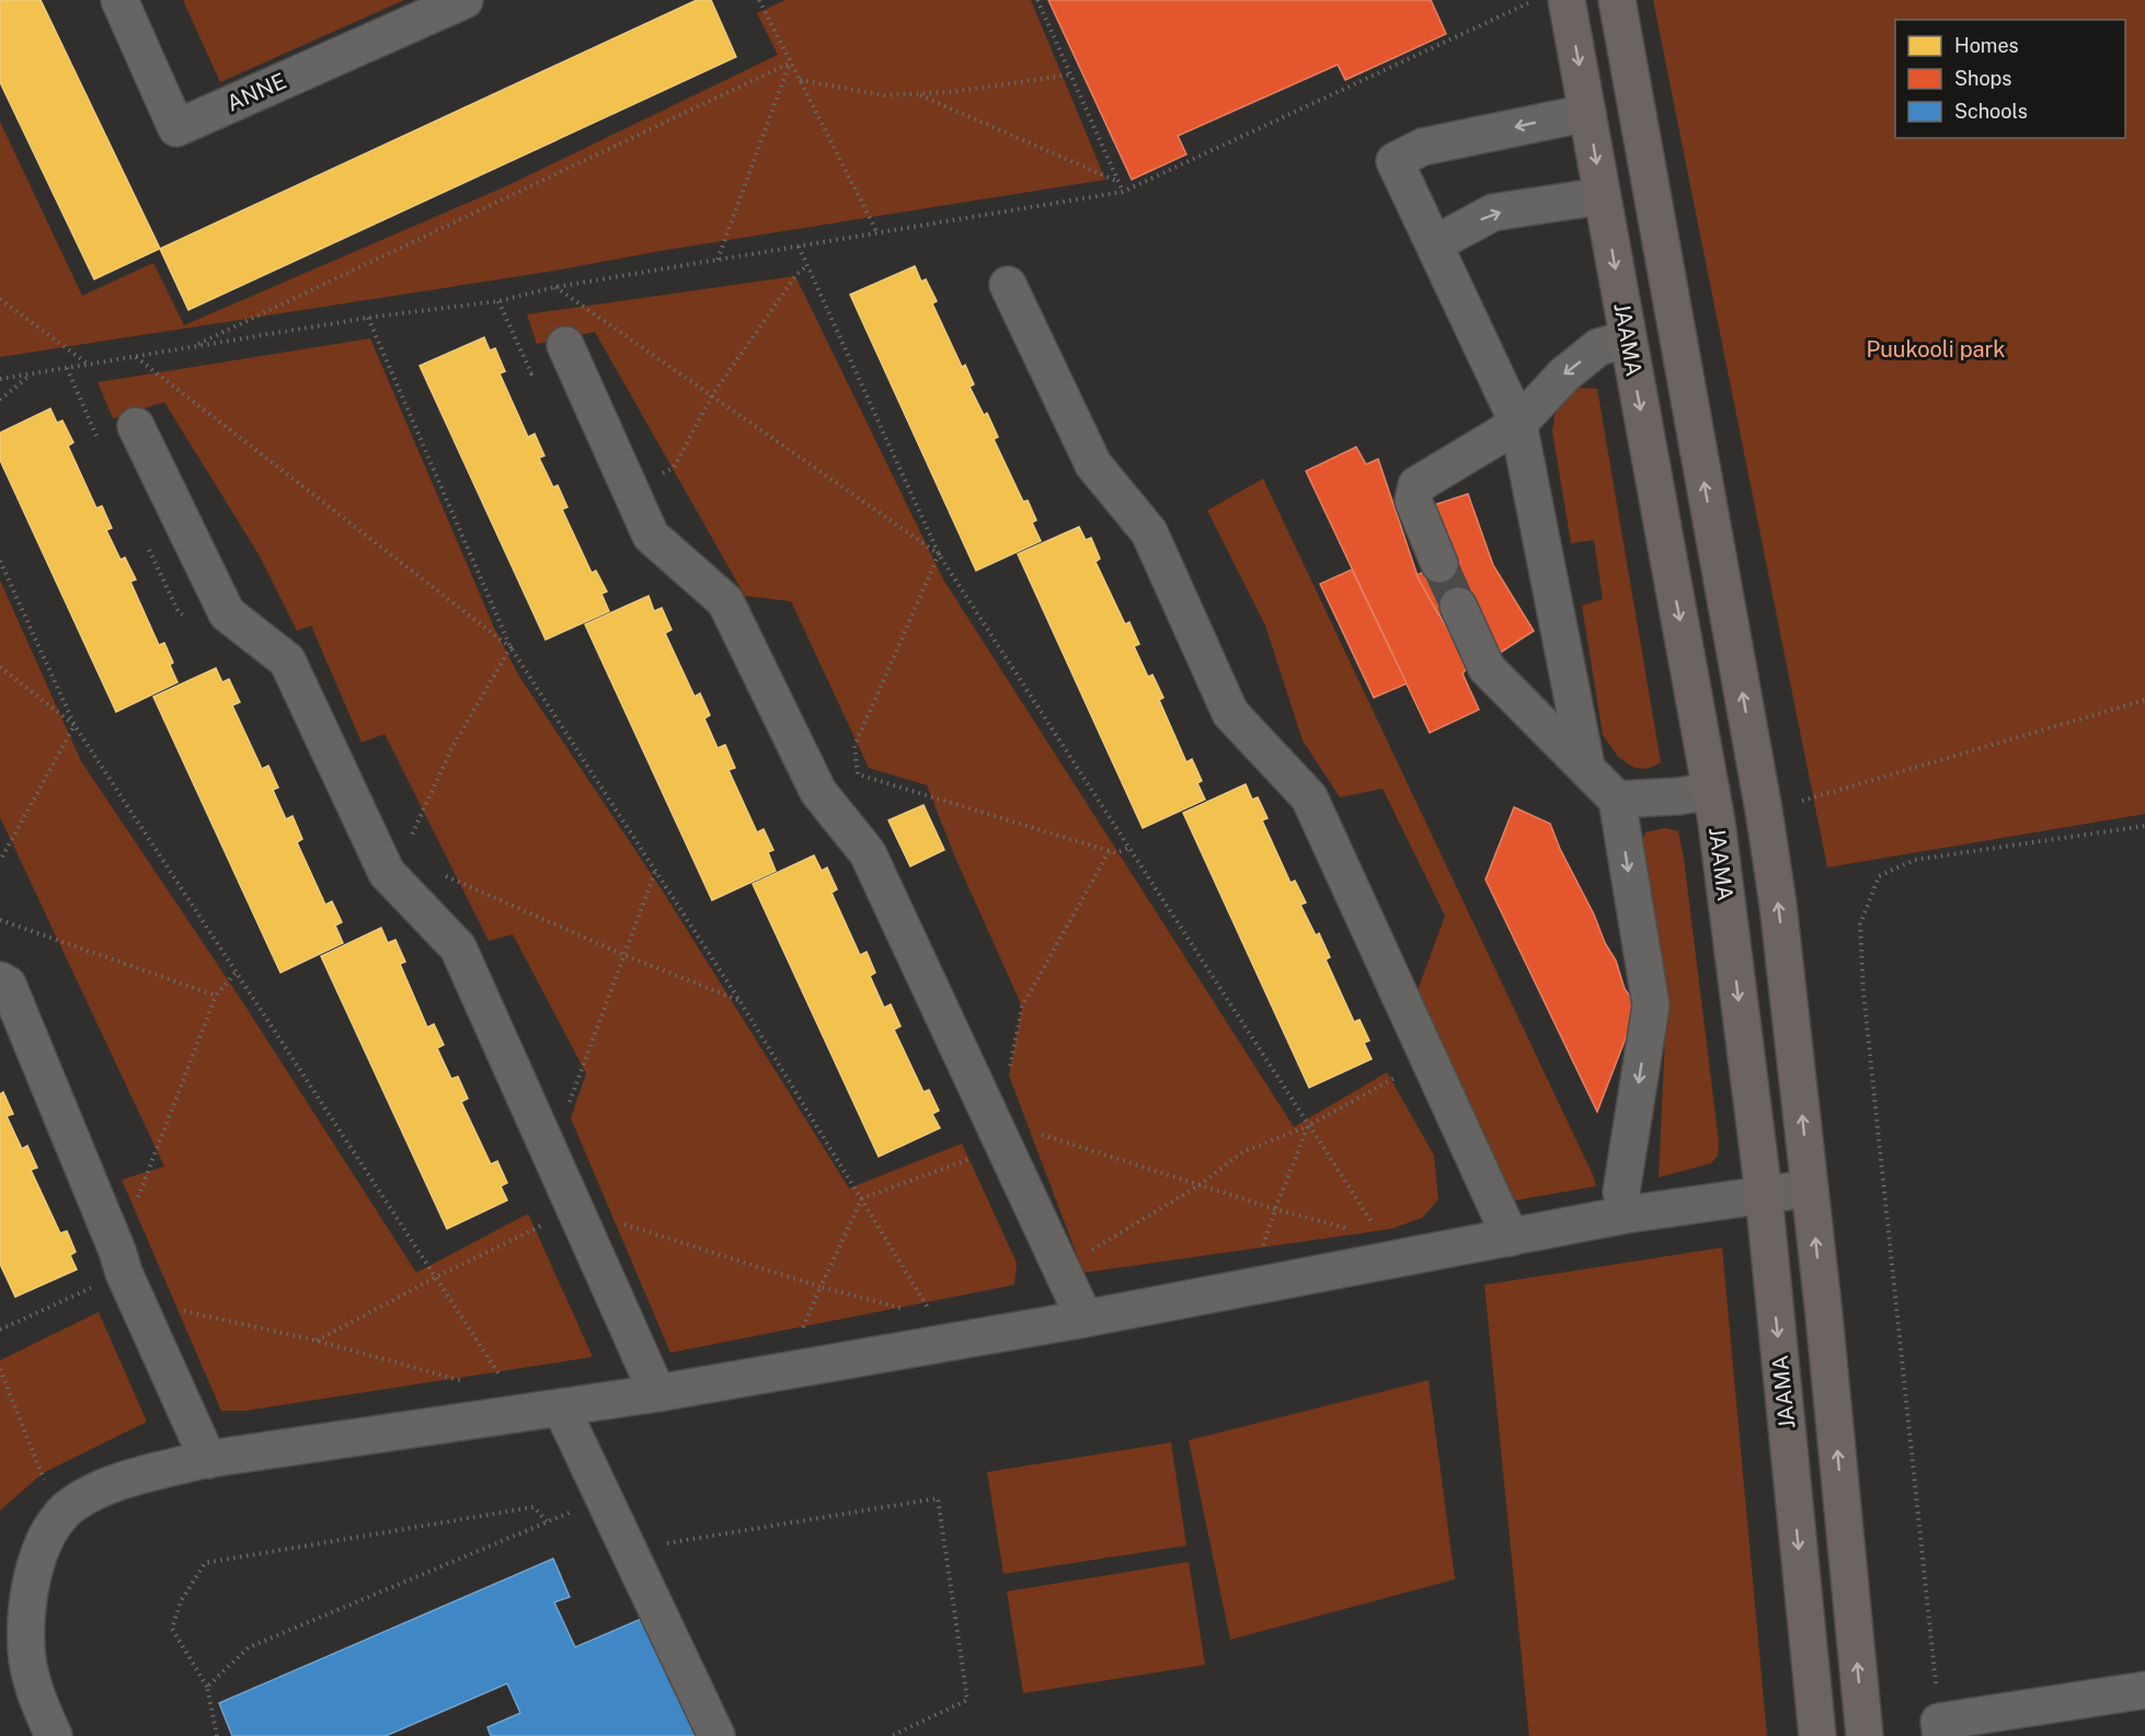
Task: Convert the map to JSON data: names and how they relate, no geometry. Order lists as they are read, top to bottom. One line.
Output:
{"streets":{"main road":["JAAMA"],"street":["ANNE"]},"parks":["Puukooli park"],"legend":["Homes","Shops","Schools"]}
